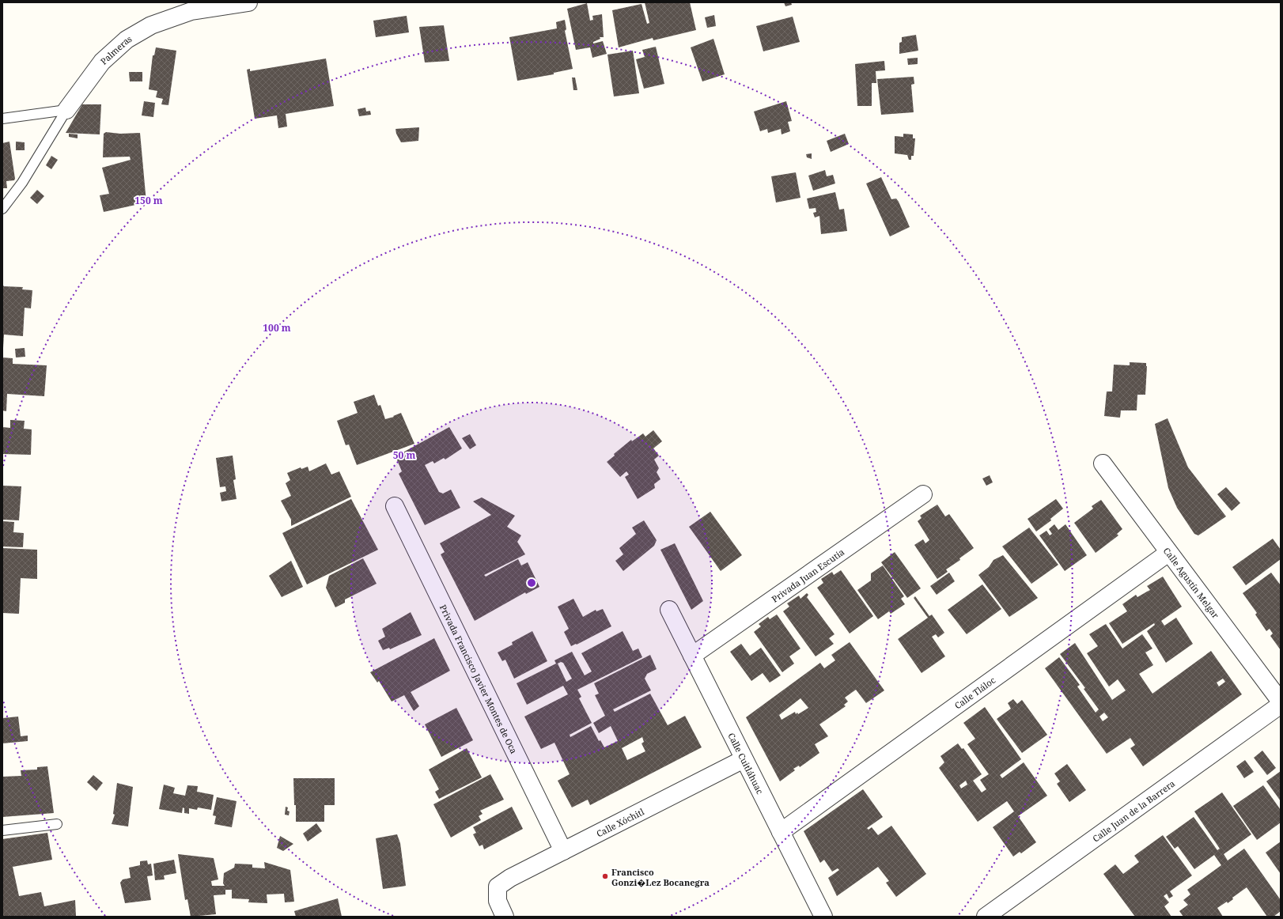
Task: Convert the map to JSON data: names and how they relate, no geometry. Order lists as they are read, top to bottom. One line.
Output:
{"streets":{"street":["Palmeras","Privada Juan Escutia","Calle Agustín Melgar","Privada Francisco Javier Montes de Oca","Calle Tláloc","Calle Cuitláhuac","Calle Juan de la Barrera","Calle Xóchitl"]},"crossings":[["Privada Juan Escutia","Calle Cuitláhuac"],["Calle Agustín Melgar","Calle Tláloc"],["Privada Francisco Javier Montes de Oca","Calle Xóchitl"],["Calle Tláloc","Calle Cuitláhuac"],["Calle Cuitláhuac","Calle Xóchitl"]],"places":["Francisco Gonzi�Lez Bocanegra"],"rings":["150 m","100 m","50 m"]}
